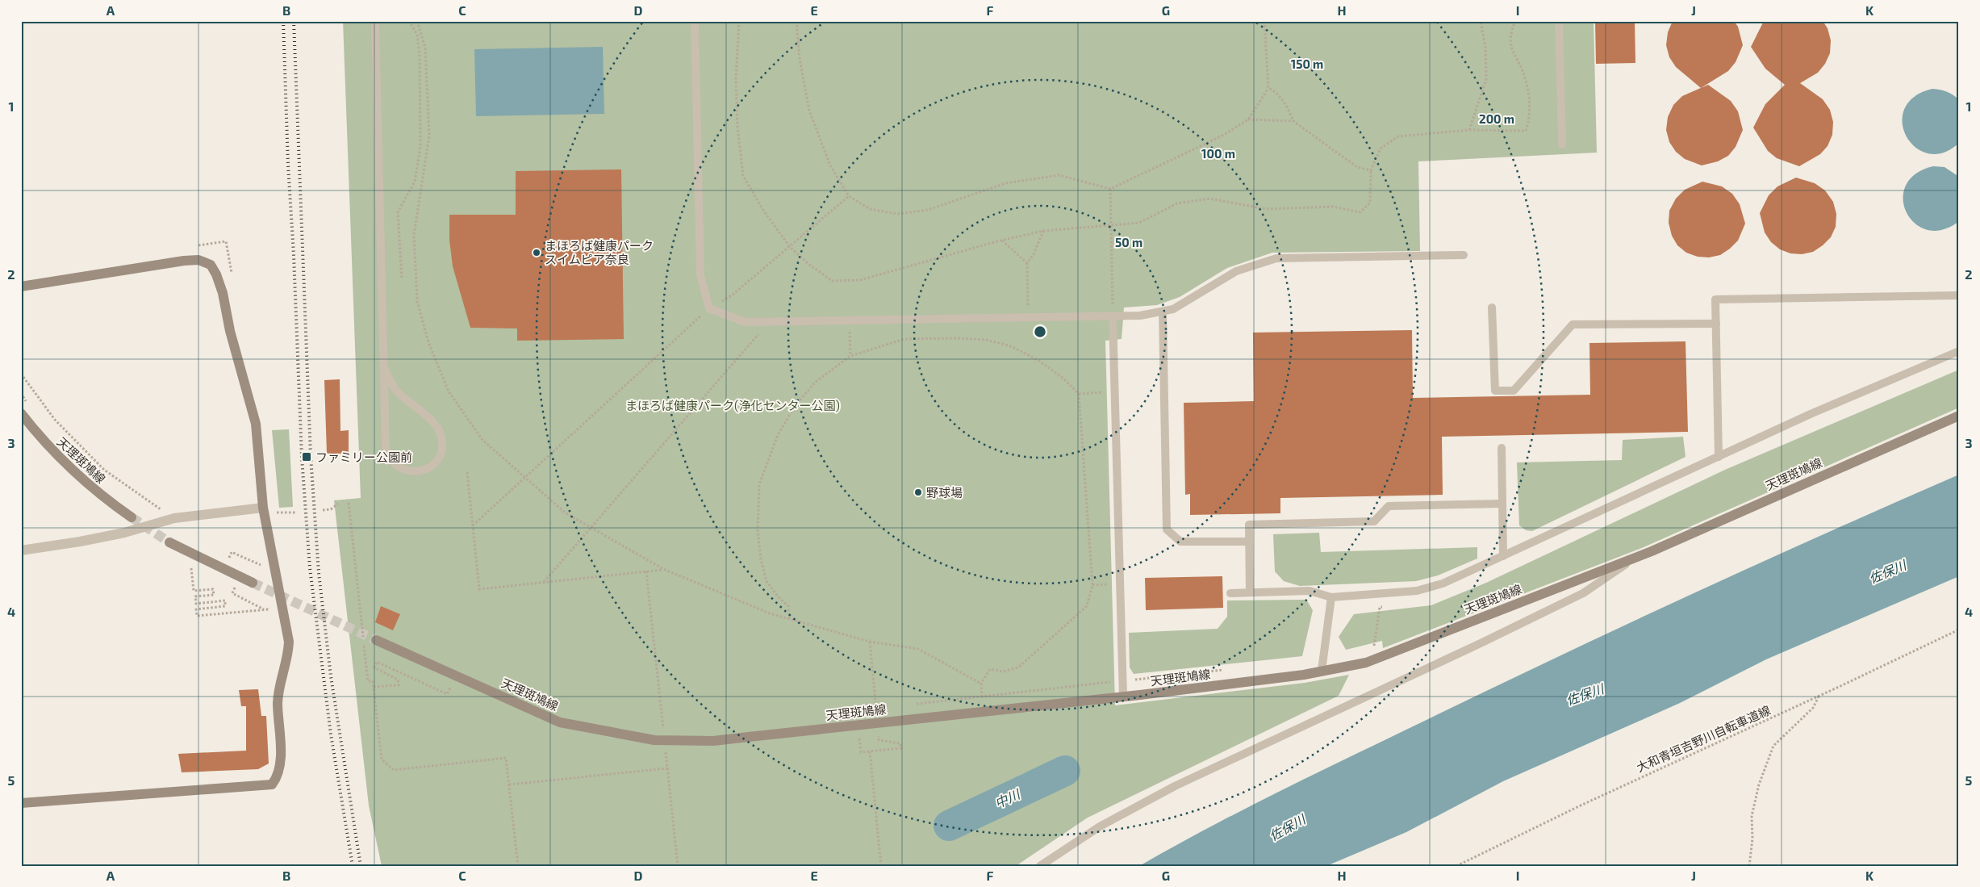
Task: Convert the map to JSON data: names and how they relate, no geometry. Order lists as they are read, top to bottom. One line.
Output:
{"streets":{"main road":["天理斑鳩線"],"path":["大和青垣吉野川自転車道線"]},"water":["佐保川","中川"],"parks":["まほろば健康パーク(浄化センター公園)"],"places":{"other":["まほろば健康パーク スイムピア奈良","野球場"],"transit":["ファミリー公園前"]},"grid":{"columns":["A","B","C","D","E","F","G","H","I","J","K"],"rows":["1","2","3","4","5"]},"rings":["150 m","200 m","100 m","50 m"]}
